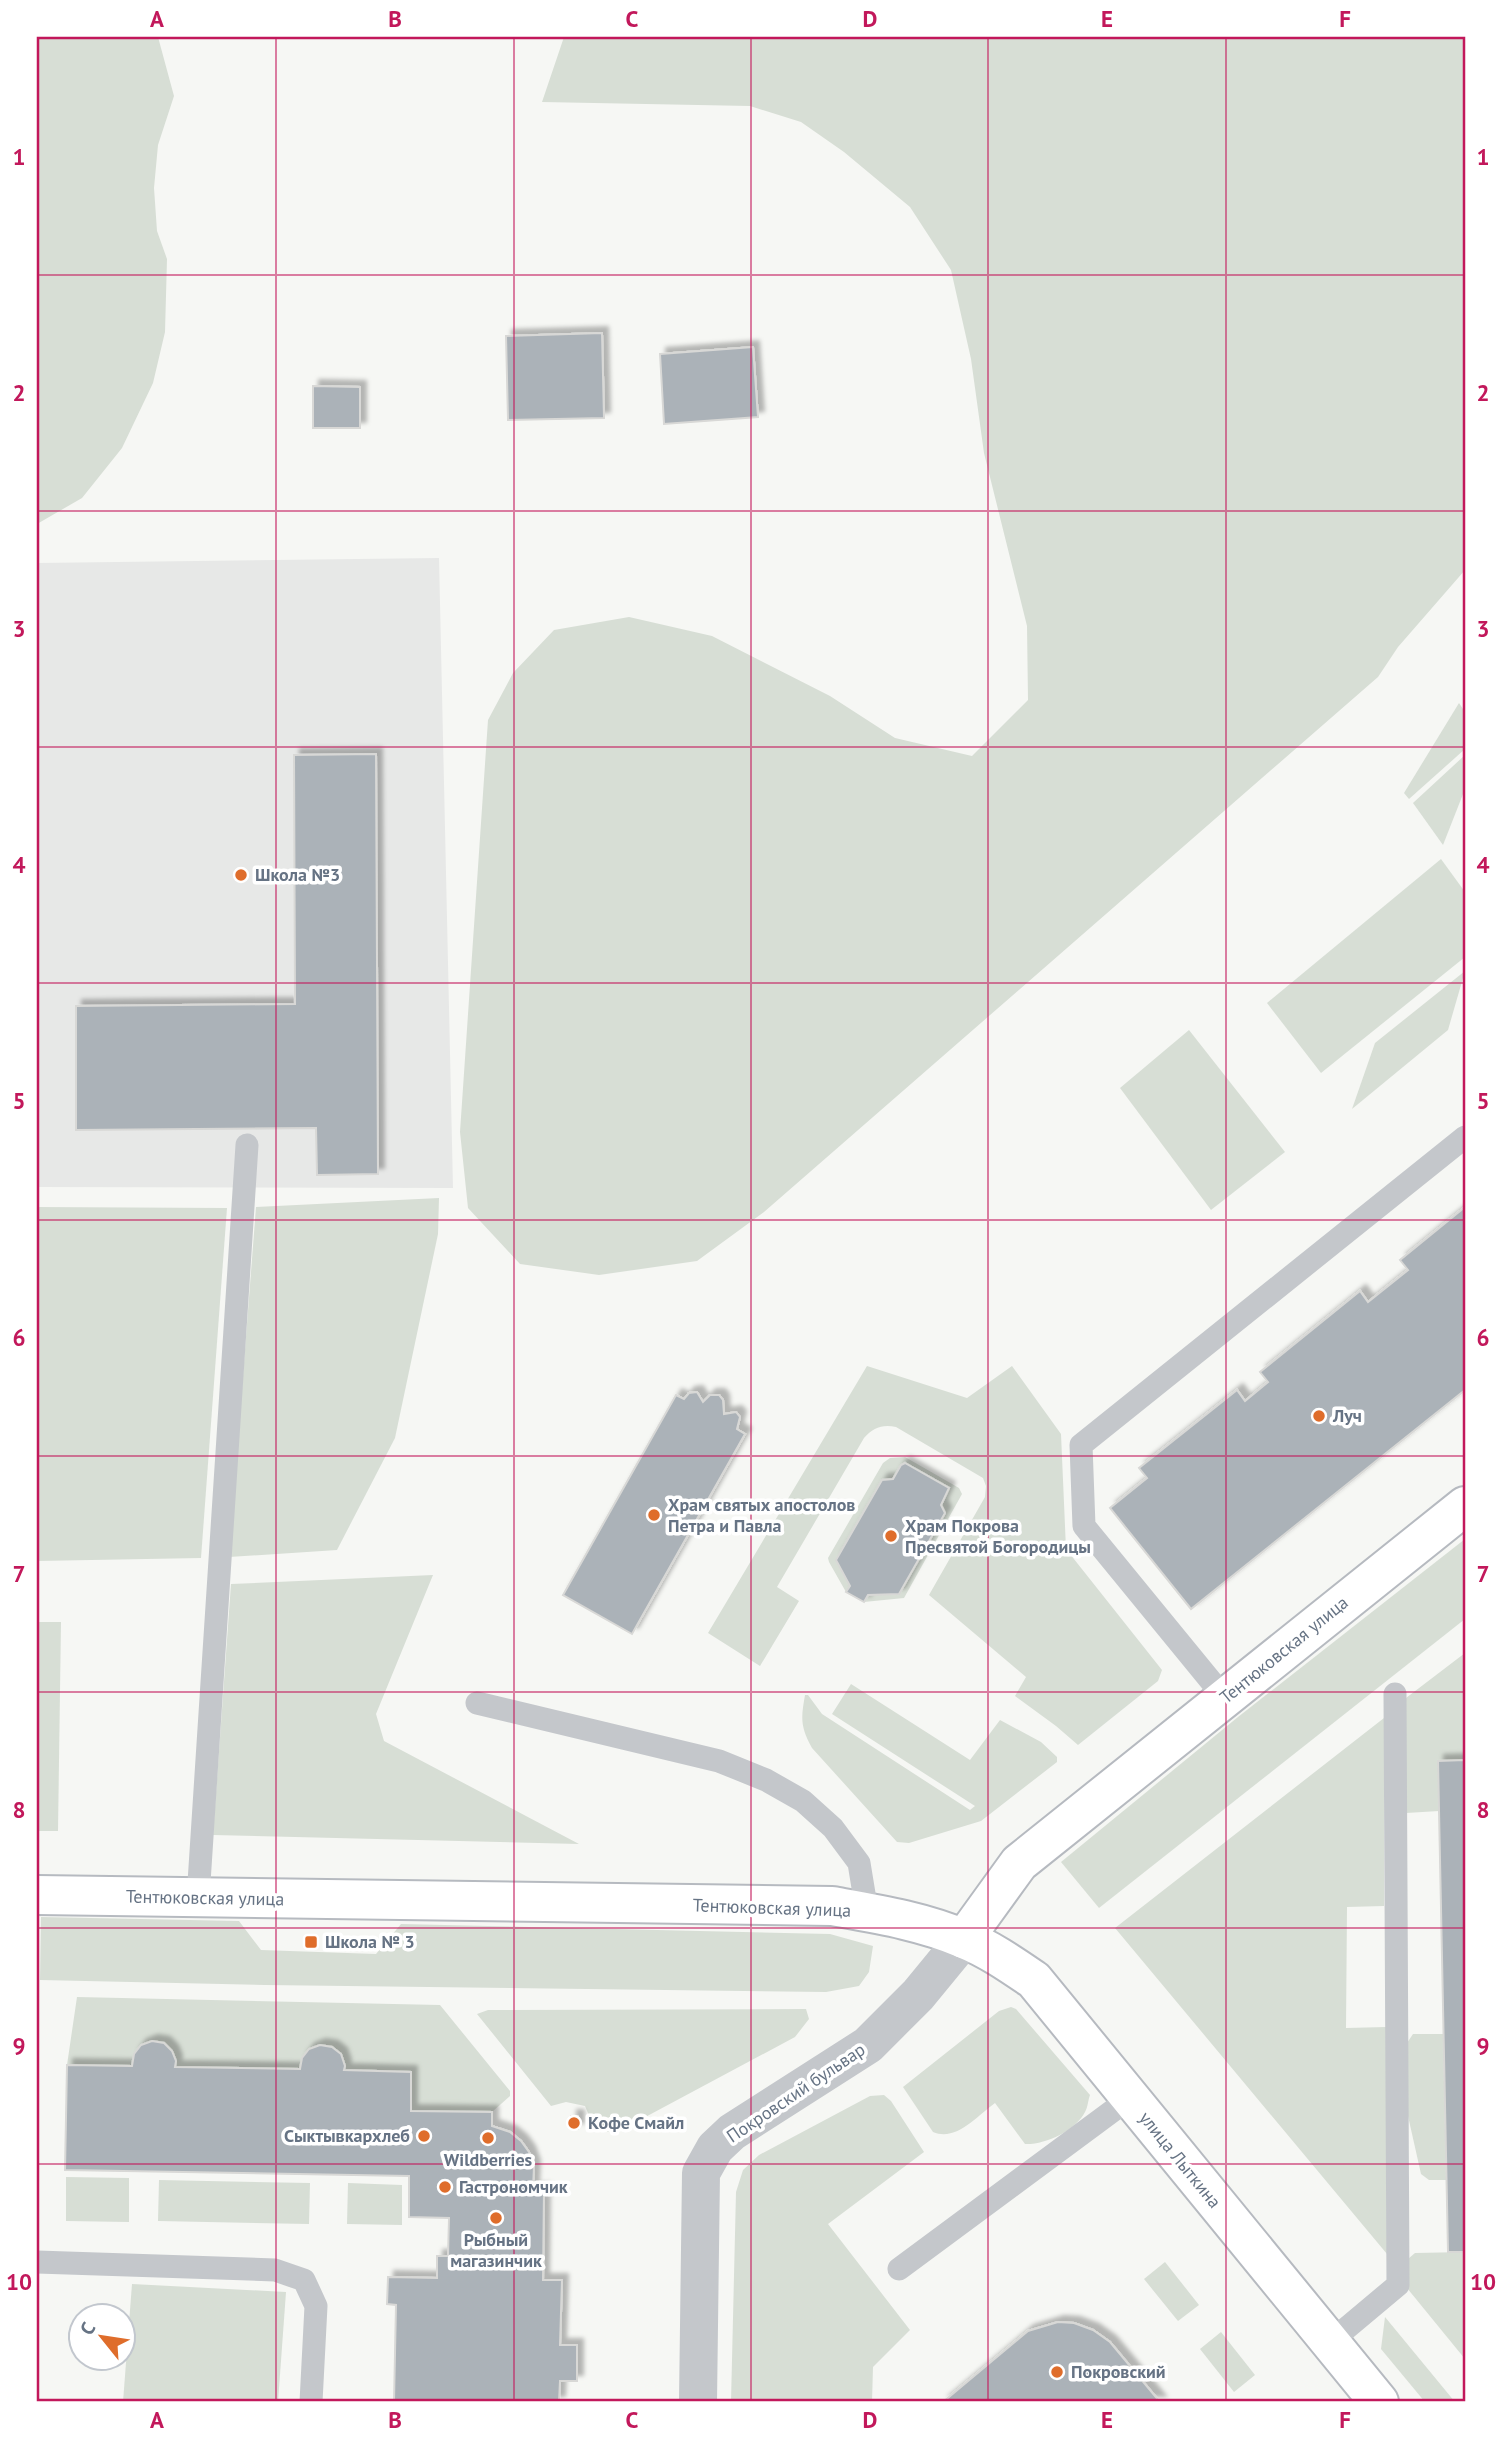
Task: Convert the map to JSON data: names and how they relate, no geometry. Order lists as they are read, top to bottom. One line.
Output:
{"streets":{"street":["Тентюковская улица","Покровский бульвар","улица Лыткина"]},"crossings":[["Тентюковская улица","Покровский бульвар"],["Тентюковская улица","улица Лыткина"],["Покровский бульвар","улица Лыткина"]],"places":{"other":["Школа №3","Луч","Храм святых апостолов Петра и Павла","Храм Покрова Пресвятой Богородицы","Кофе Смайл","Сыктывкархлеб","Wildberries","Гастрономчик","Рыбный магазинчик","Покровский"],"transit":["Школа № 3"]},"north":"top left","grid":{"columns":["A","B","C","D","E","F"],"rows":["1","2","3","4","5","6","7","8","9","10"]}}
